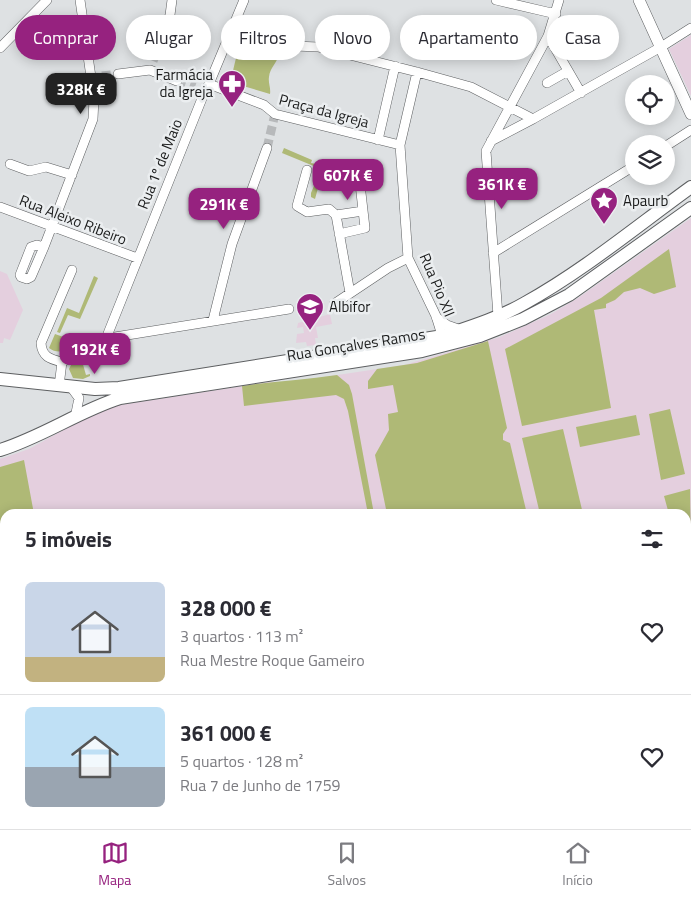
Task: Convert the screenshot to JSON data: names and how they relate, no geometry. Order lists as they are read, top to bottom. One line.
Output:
{"streets":{"main road":["Rua Gonçalves Ramos"],"street":["Praça da Igreja","Rua 1º de Maio","Rua Aleixo Ribeiro","Rua Pio XII"]},"crossings":[["Praça da Igreja","Rua 1º de Maio"],["Praça da Igreja","Rua Pio XII"],["Rua 1º de Maio","Rua Aleixo Ribeiro"],["Rua Pio XII","Rua Gonçalves Ramos"]],"places":{"pharmacy":["Farmácia da Igreja"],"place":["Apaurb"],"school or university":["Albifor"]},"page":{"chip":["Comprar","Alugar","Filtros","Novo","Apartamento","Casa"],"price":["328K €","607K €","361K €","291K €","192K €"],"heading":"5 imóveis","list":[{"name":"328 000 €","note":"3 quartos · 113 m² · Rua Mestre Roque Gameiro"},{"name":"361 000 €","note":"5 quartos · 128 m² · Rua 7 de Junho de 1759"}],"tabs":["Mapa","Salvos","Início"]}}
